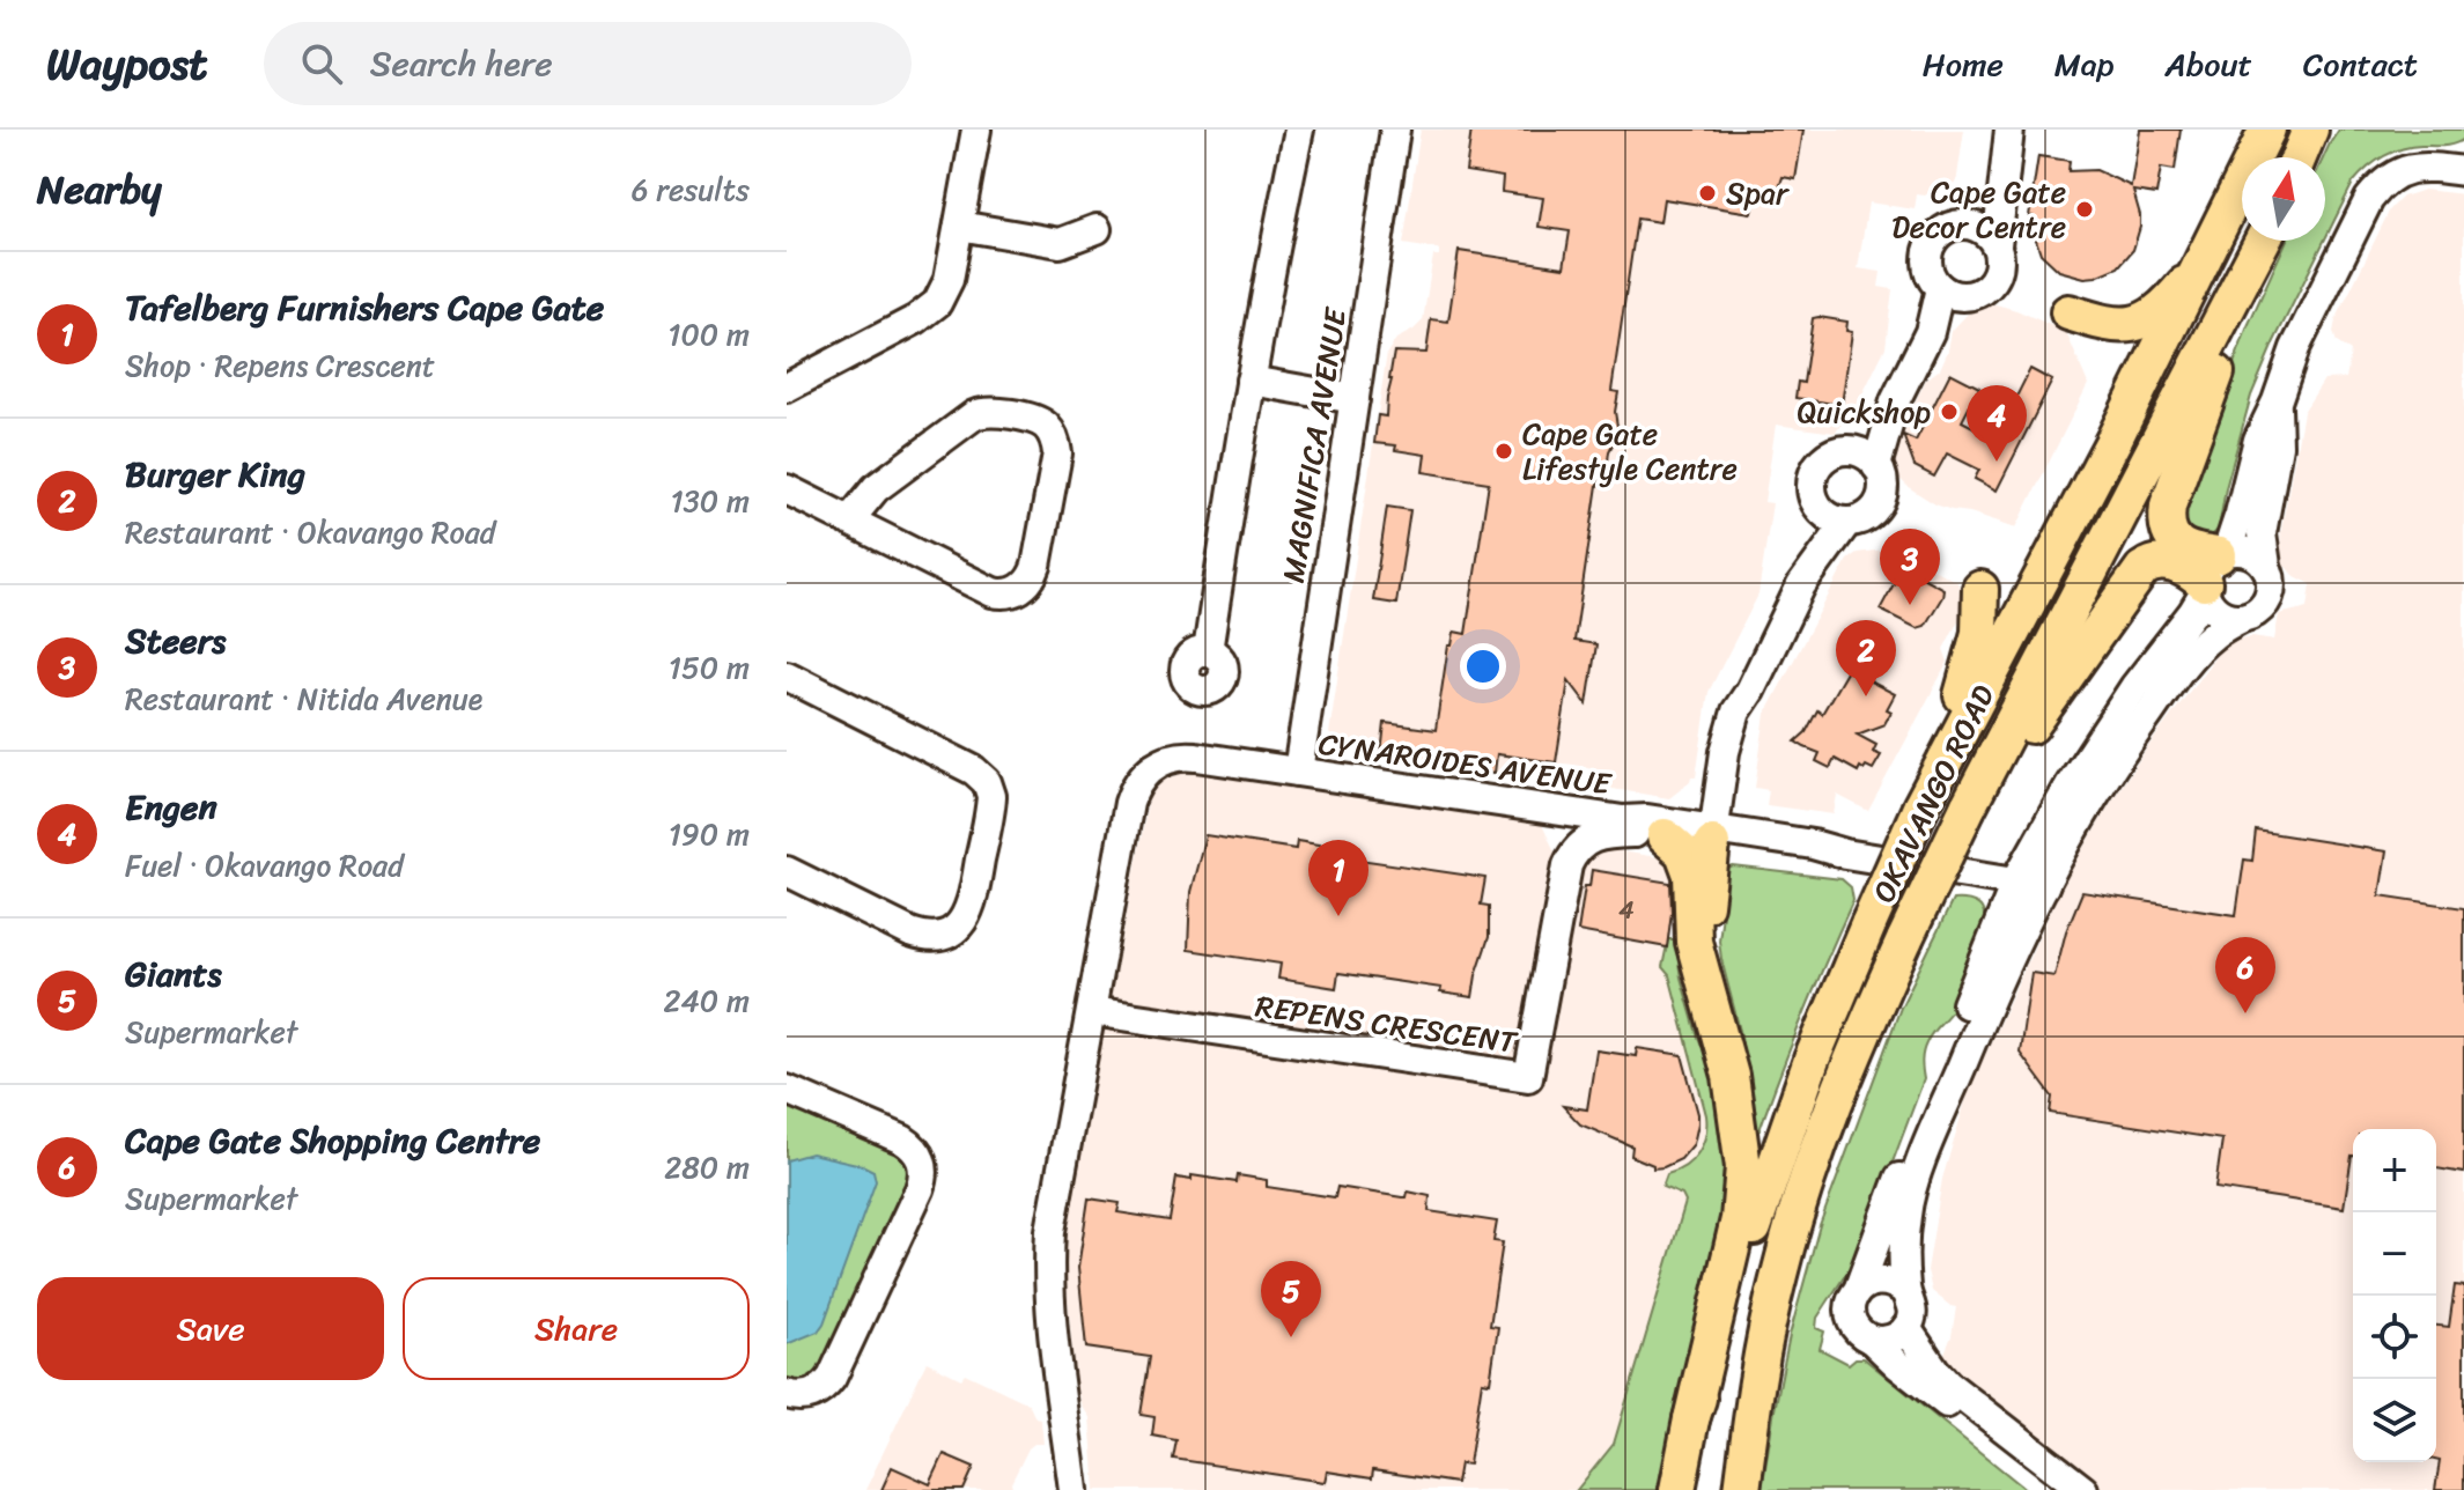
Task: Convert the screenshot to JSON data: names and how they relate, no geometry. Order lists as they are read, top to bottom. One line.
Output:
{"streets":{"main road":["OKAVANGO ROAD"],"street":["MAGNIFICA AVENUE","CYNAROIDES AVENUE","REPENS CRESCENT"]},"crossings":[["MAGNIFICA AVENUE","CYNAROIDES AVENUE"],["CYNAROIDES AVENUE","REPENS CRESCENT"]],"places":["Spar","Cape Gate Decor Centre","Quickshop","Cape Gate Lifestyle Centre"],"house_numbers":["4"],"north":"top","page":{"header":"Waypost","search":"Search here","nav":["Home","Map","About","Contact"],"heading":["Nearby","6 results"],"list":[{"mark":"1","name":"Tafelberg Furnishers Cape Gate","note":"Shop · Repens Crescent","value":"100 m"},{"mark":"2","name":"Burger King","note":"Restaurant · Okavango Road","value":"130 m"},{"mark":"3","name":"Steers","note":"Restaurant · Nitida Avenue","value":"150 m"},{"mark":"4","name":"Engen","note":"Fuel · Okavango Road","value":"190 m"},{"mark":"5","name":"Giants","note":"Supermarket","value":"240 m"},{"mark":"6","name":"Cape Gate Shopping Centre","note":"Supermarket","value":"280 m"}],"pins":["4","3","2","1","6","5"],"map_buttons":["+","−"],"buttons":["Save","Share"]}}
